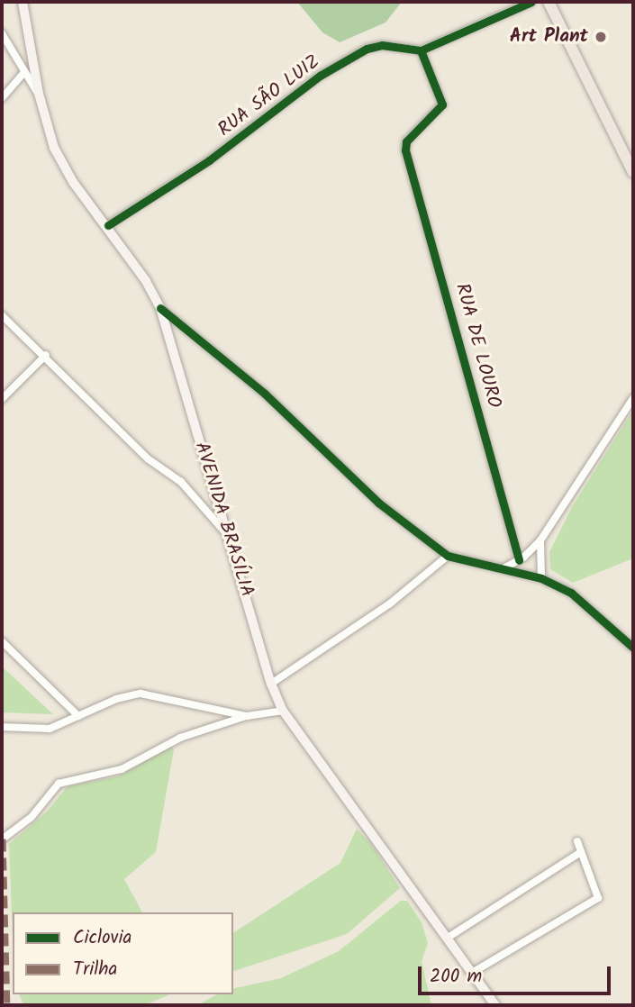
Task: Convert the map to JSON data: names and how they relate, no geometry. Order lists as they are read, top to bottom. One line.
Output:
{"streets":{"main road":["AVENIDA BRASÍLIA"],"street":["RUA SÃO LUIZ","RUA DE LOURO"]},"crossings":[["RUA SÃO LUIZ","RUA DE LOURO"],["RUA SÃO LUIZ","AVENIDA BRASÍLIA"]],"places":["Art Plant"],"legend":["Ciclovia","Trilha"],"scale_bar":"200 m"}
